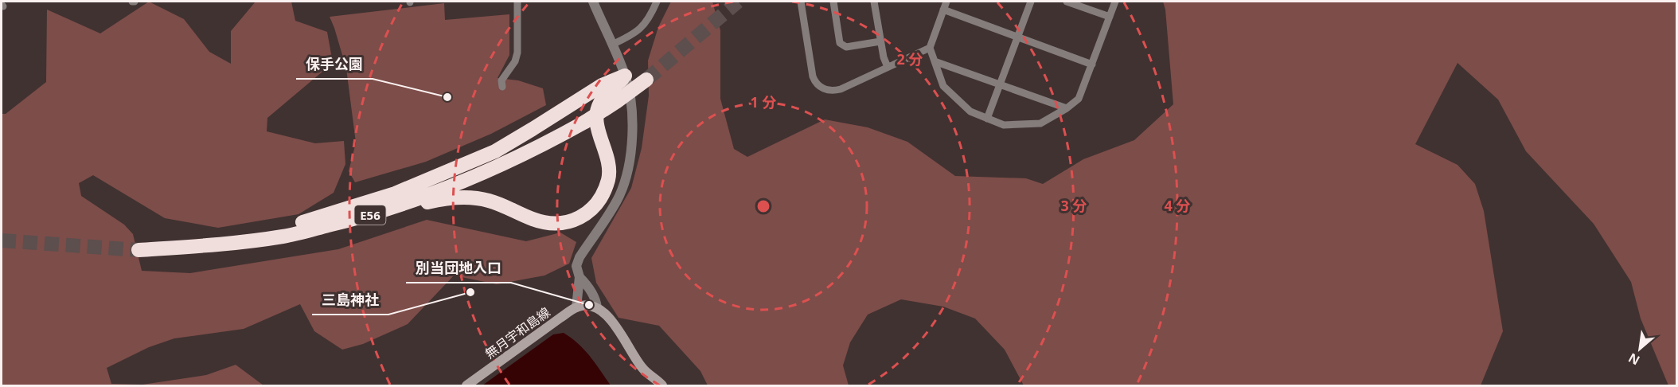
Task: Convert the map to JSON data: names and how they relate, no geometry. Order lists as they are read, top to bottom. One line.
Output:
{"streets":{"highway":["E56"],"main road":["無月宇和島線"]},"places":["保手公園","三島神社","別当団地入口"],"north":"bottom left","rings":["2 分","1 分","3 分","4 分"]}
